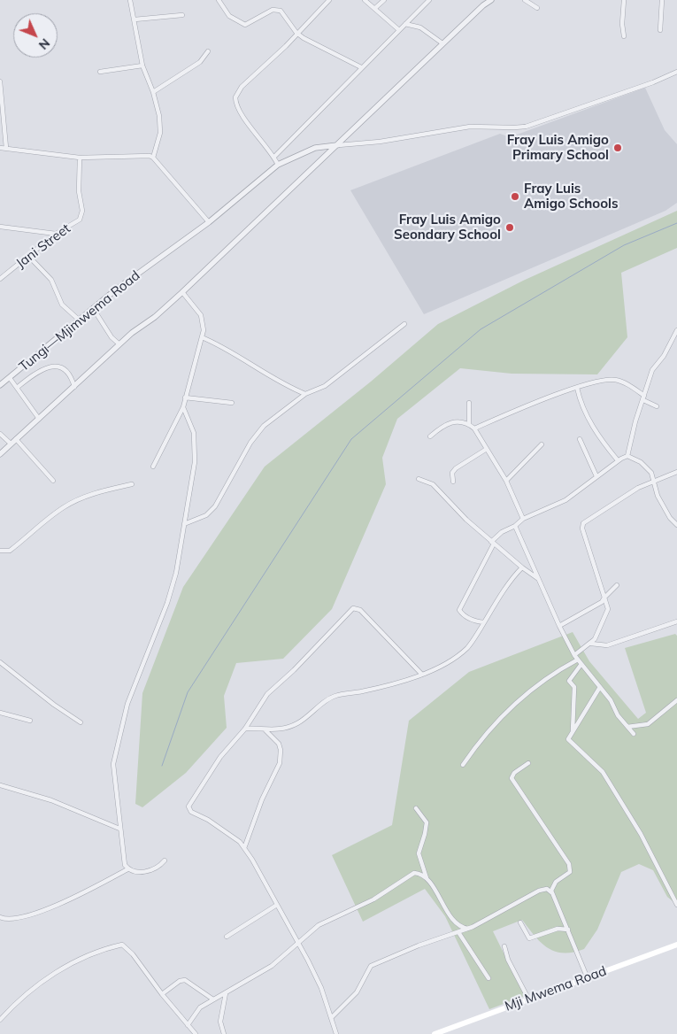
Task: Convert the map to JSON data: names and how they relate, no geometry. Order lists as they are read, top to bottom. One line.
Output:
{"streets":{"main road":["Mji Mwema Road"],"street":["Jani Street","Tungi—Mjimwema Road"]},"places":["Fray Luis Amigo Primary School","Fray Luis Amigo Schools","Fray Luis Amigo Seondary School"],"north":"bottom right"}
